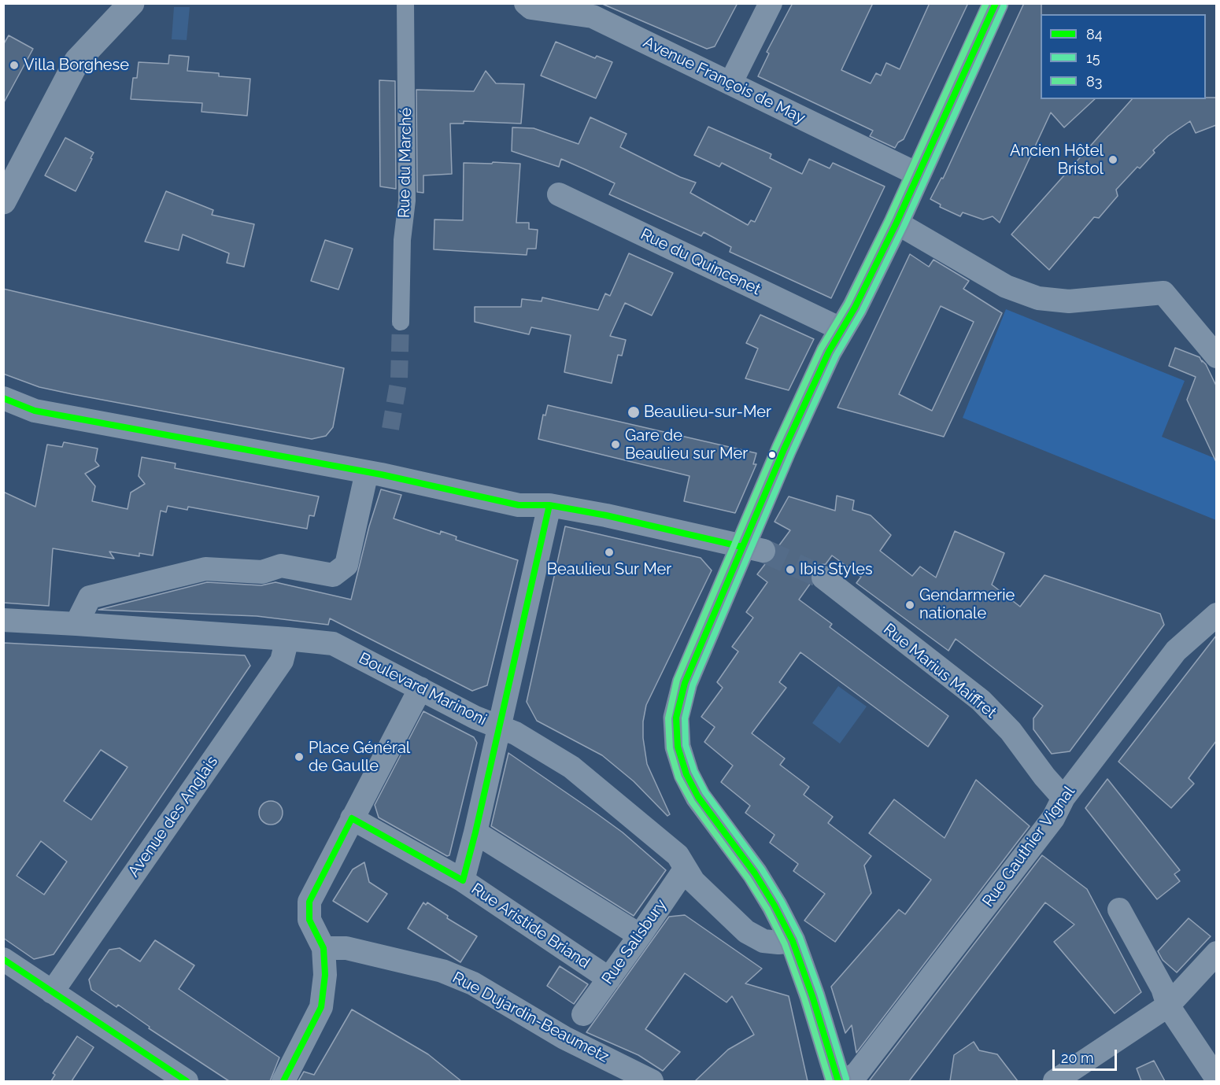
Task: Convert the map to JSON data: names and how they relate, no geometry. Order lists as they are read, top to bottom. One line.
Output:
{"streets":{"street":["Avenue François de May","Rue du Marché","Rue du Quincenet","Rue Marius Maiffret","Boulevard Marinoni","Avenue des Anglais","Rue Gauthier Vignal","Rue Aristide Briand","Rue Salisbury","Rue Dujardin-Beaumetz"]},"crossings":[["Rue Marius Maiffret","Rue Gauthier Vignal"],["Boulevard Marinoni","Avenue des Anglais"],["Boulevard Marinoni","Rue Salisbury"],["Rue Aristide Briand","Rue Salisbury"]],"places":["Villa Borghese","Ancien Hôtel Bristol","Beaulieu-sur-Mer","Gare de Beaulieu sur Mer","Beaulieu Sur Mer","Ibis Styles","Gendarmerie nationale","Place Général de Gaulle"],"lines":["transit line 84","transit line 83","transit line 15"],"legend":["84","15","83"],"scale_bar":"20 m"}
